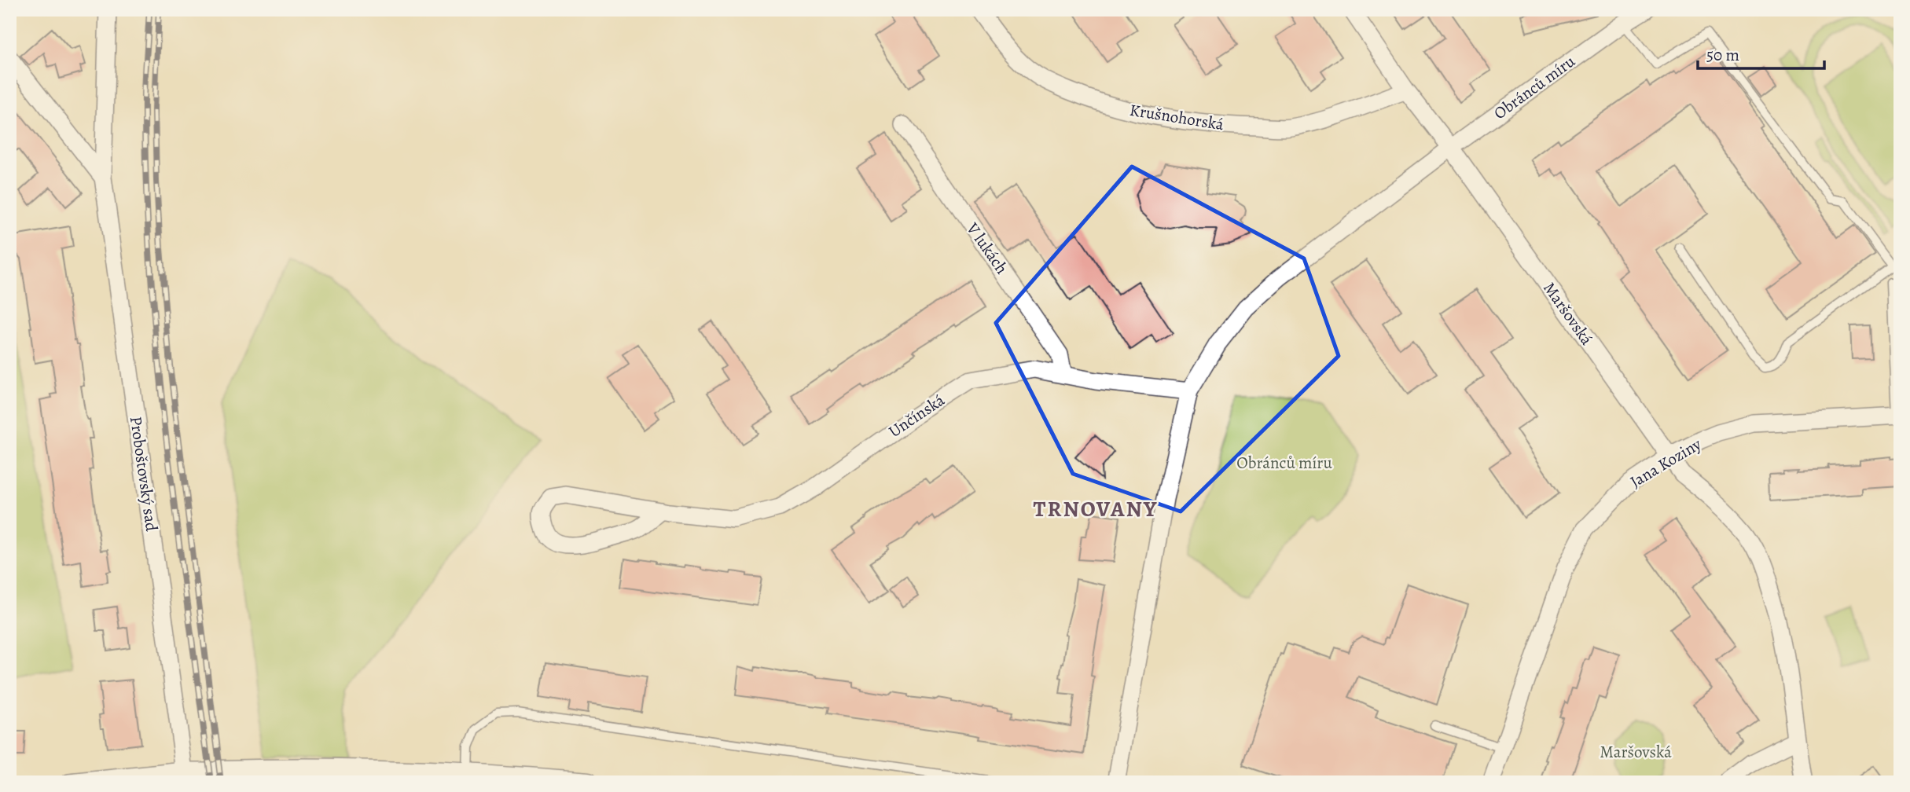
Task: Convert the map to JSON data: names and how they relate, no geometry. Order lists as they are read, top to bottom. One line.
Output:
{"streets":{"street":["Obránců míru","Krušnohorská","V lukách","Maršovská","Unčínská","Jana Koziny","Proboštovský sad"]},"crossings":[["Obránců míru","Maršovská"],["Obránců míru","Unčínská"],["V lukách","Unčínská"],["Maršovská","Jana Koziny"]],"districts":["TRNOVANY"],"parks":["Obránců míru","Maršovská"],"scale_bar":"50 m"}
